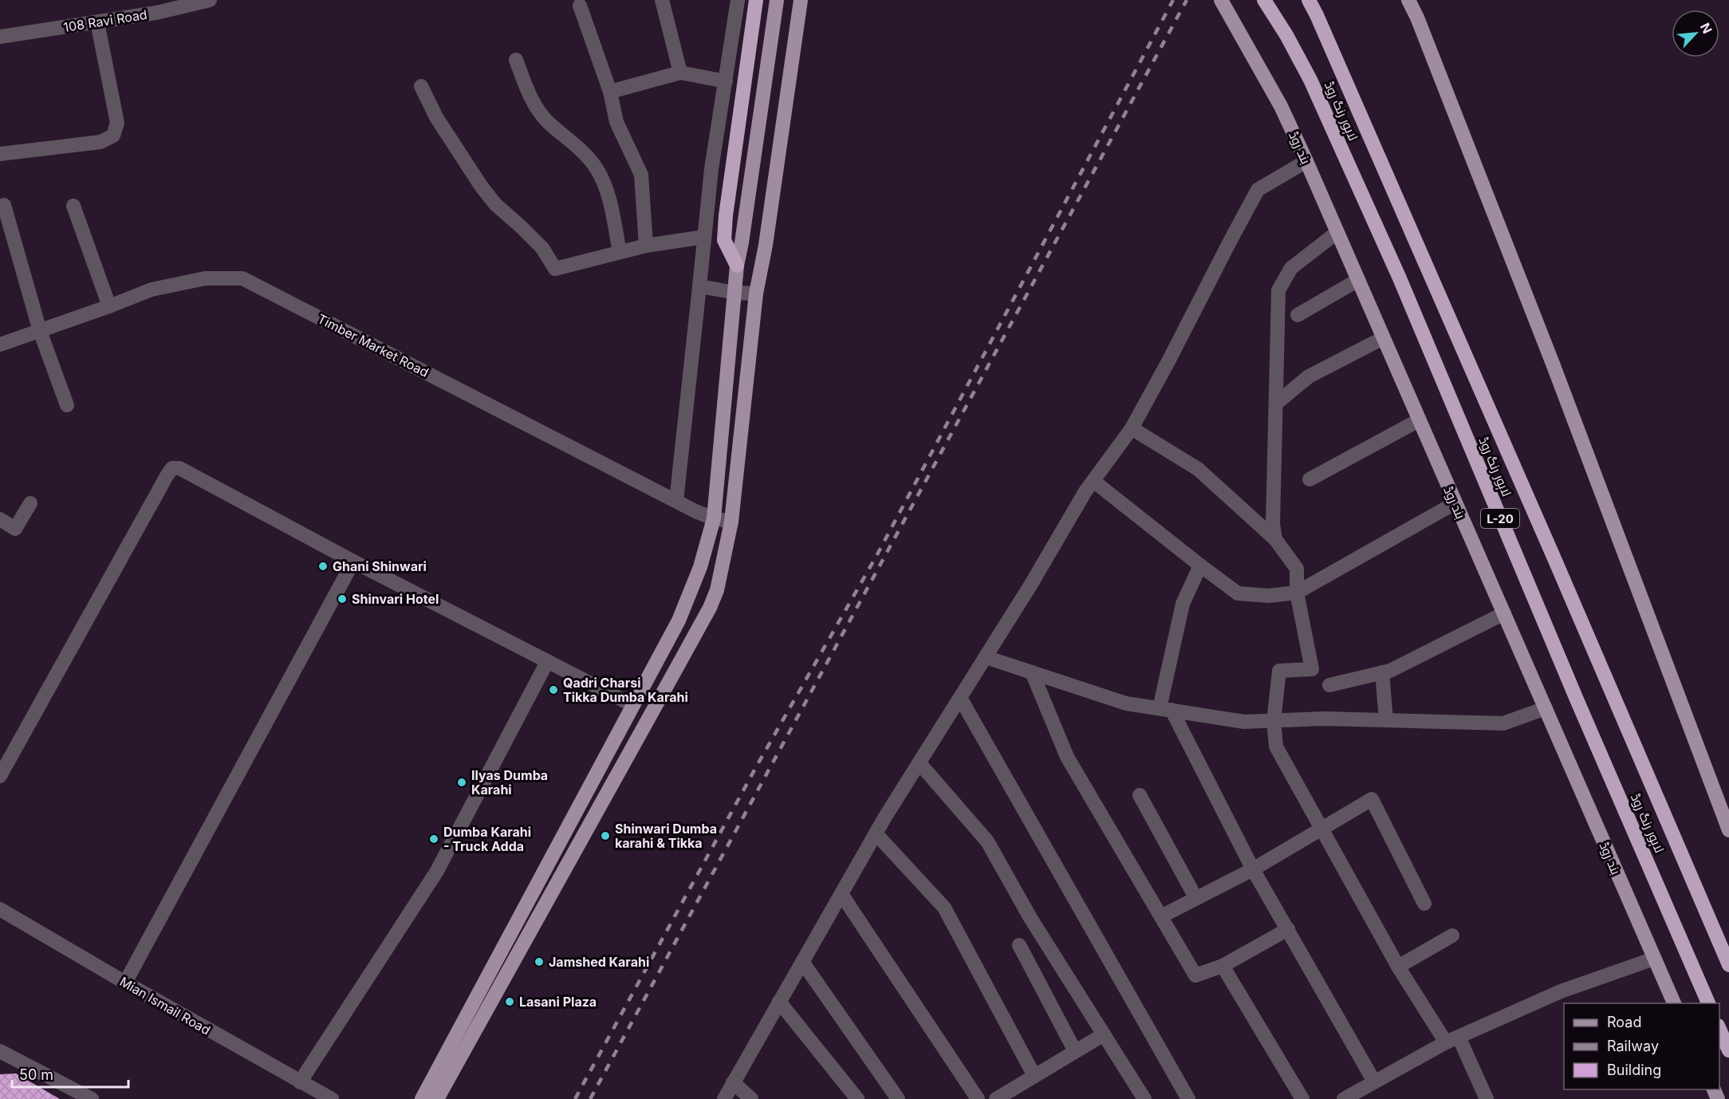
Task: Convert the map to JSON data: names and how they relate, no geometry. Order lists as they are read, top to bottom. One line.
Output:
{"streets":{"highway":["لاہور رنگ روڈ","L-20"],"main road":["بند روڈ"],"street":["108 Ravi Road","Timber Market Road","Mian Ismail Road"]},"places":["Ghani Shinwari","Shinvari Hotel","Qadri Charsi Tikka Dumba Karahi","Ilyas Dumba Karahi","Shinwari Dumba karahi & Tikka","Dumba Karahi - Truck Adda","Jamshed Karahi","Lasani Plaza"],"legend":["Road","Railway","Building"],"scale_bar":"50 m","north":"top right"}
